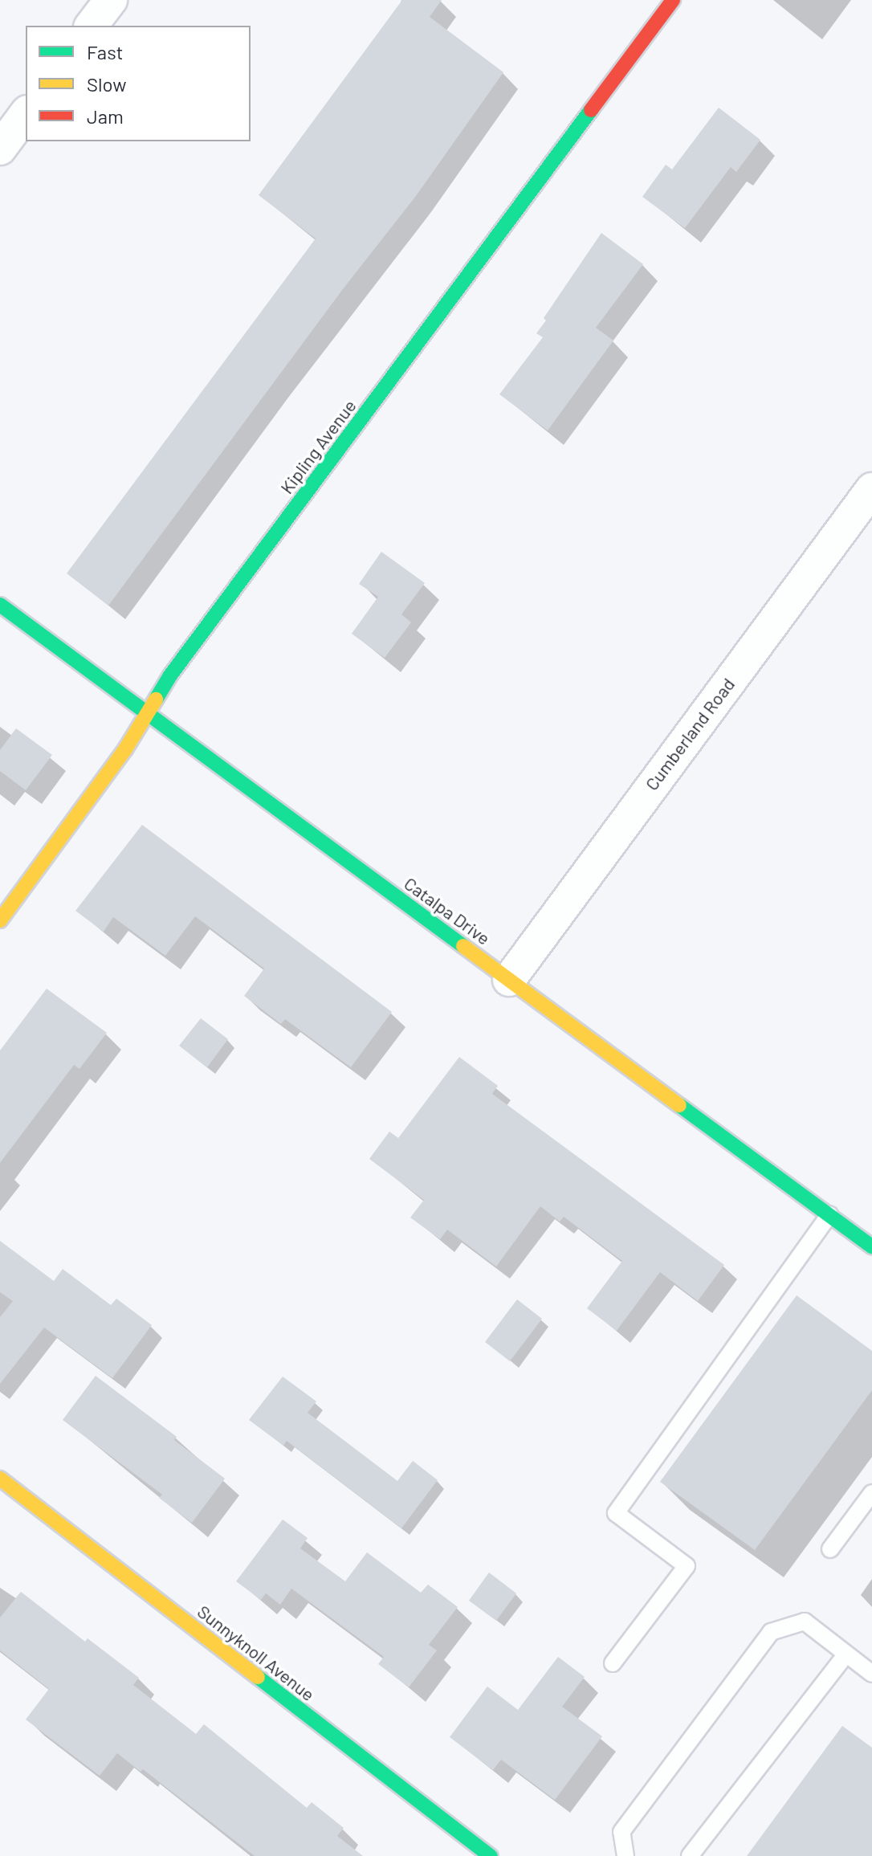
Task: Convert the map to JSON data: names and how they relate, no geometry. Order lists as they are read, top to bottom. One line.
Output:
{"streets":{"street":["Kipling Avenue","Cumberland Road","Catalpa Drive","Sunnyknoll Avenue"]},"crossings":[["Kipling Avenue","Catalpa Drive"],["Cumberland Road","Catalpa Drive"]],"legend":["Fast","Slow","Jam"]}
